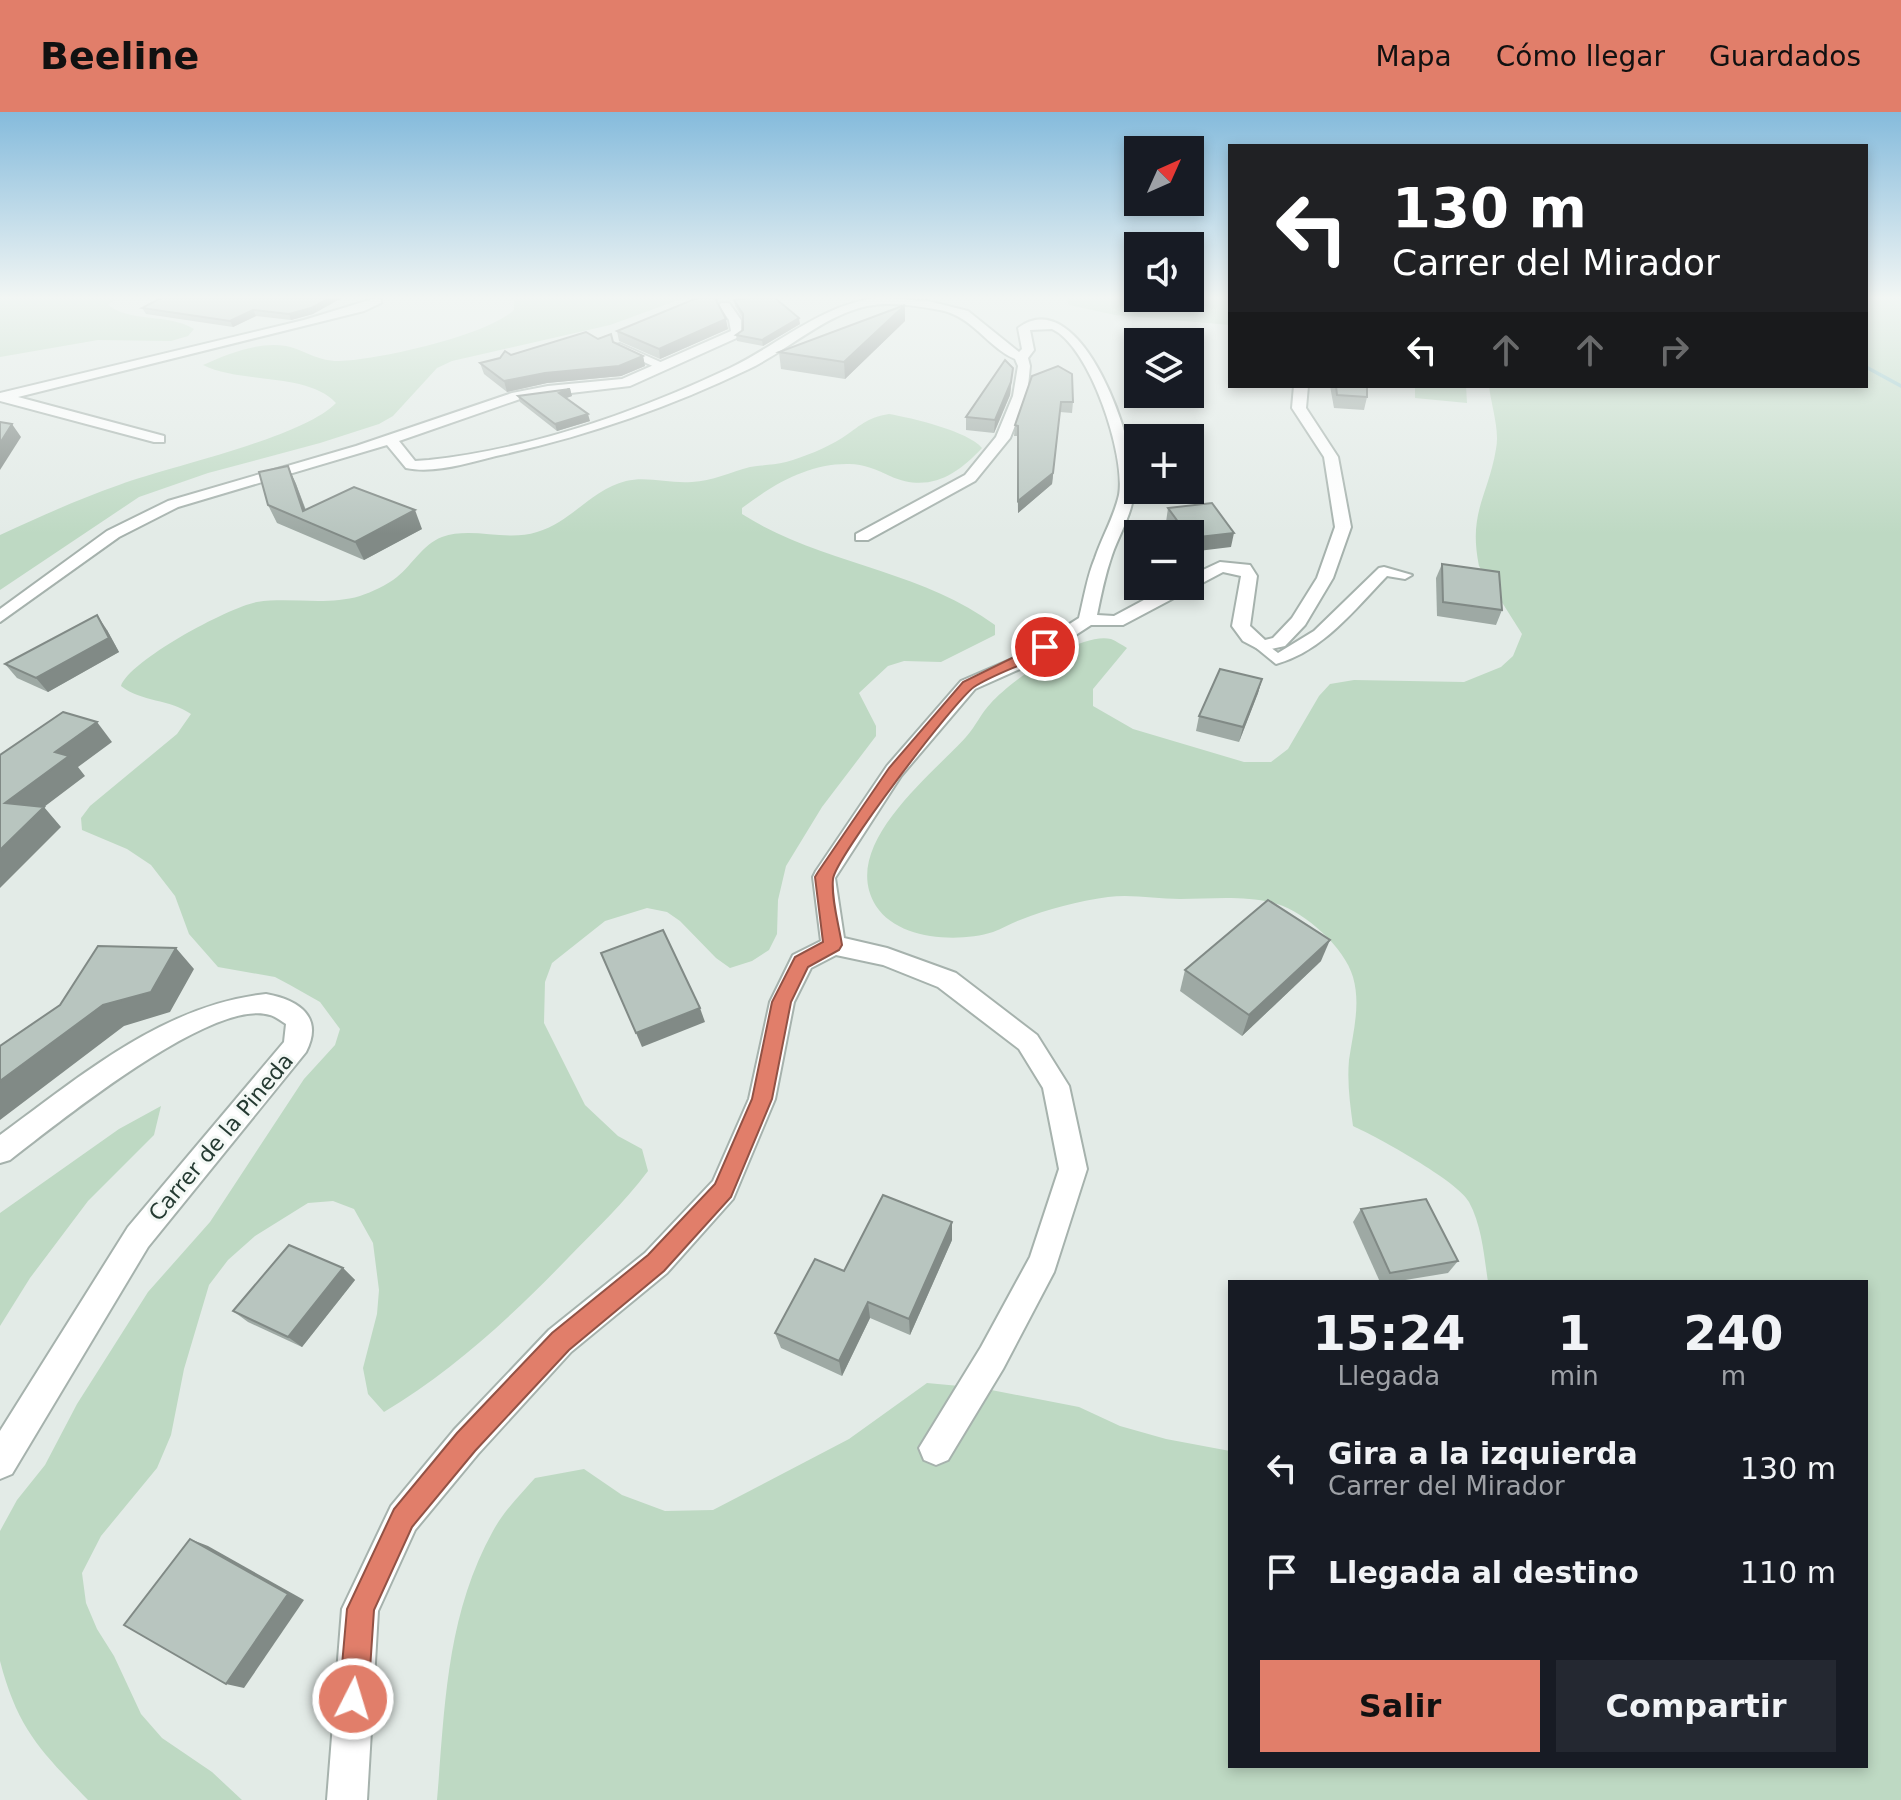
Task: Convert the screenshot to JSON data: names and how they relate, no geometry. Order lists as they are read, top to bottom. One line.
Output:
{"streets":{"street":["Carrer de la Pineda"]},"north":"top right","page":{"header":"Beeline","nav":["Mapa","Cómo llegar","Guardados"],"map_buttons":["+","−"],"turn":["130 m","Carrer del Mirador"],"eta":["15:24","Llegada","1","min","240","m"],"list":[{"name":"Gira a la izquierda","note":"Carrer del Mirador","value":"130 m"},{"name":"Llegada al destino","value":"110 m"}],"buttons":["Salir","Compartir"]}}
